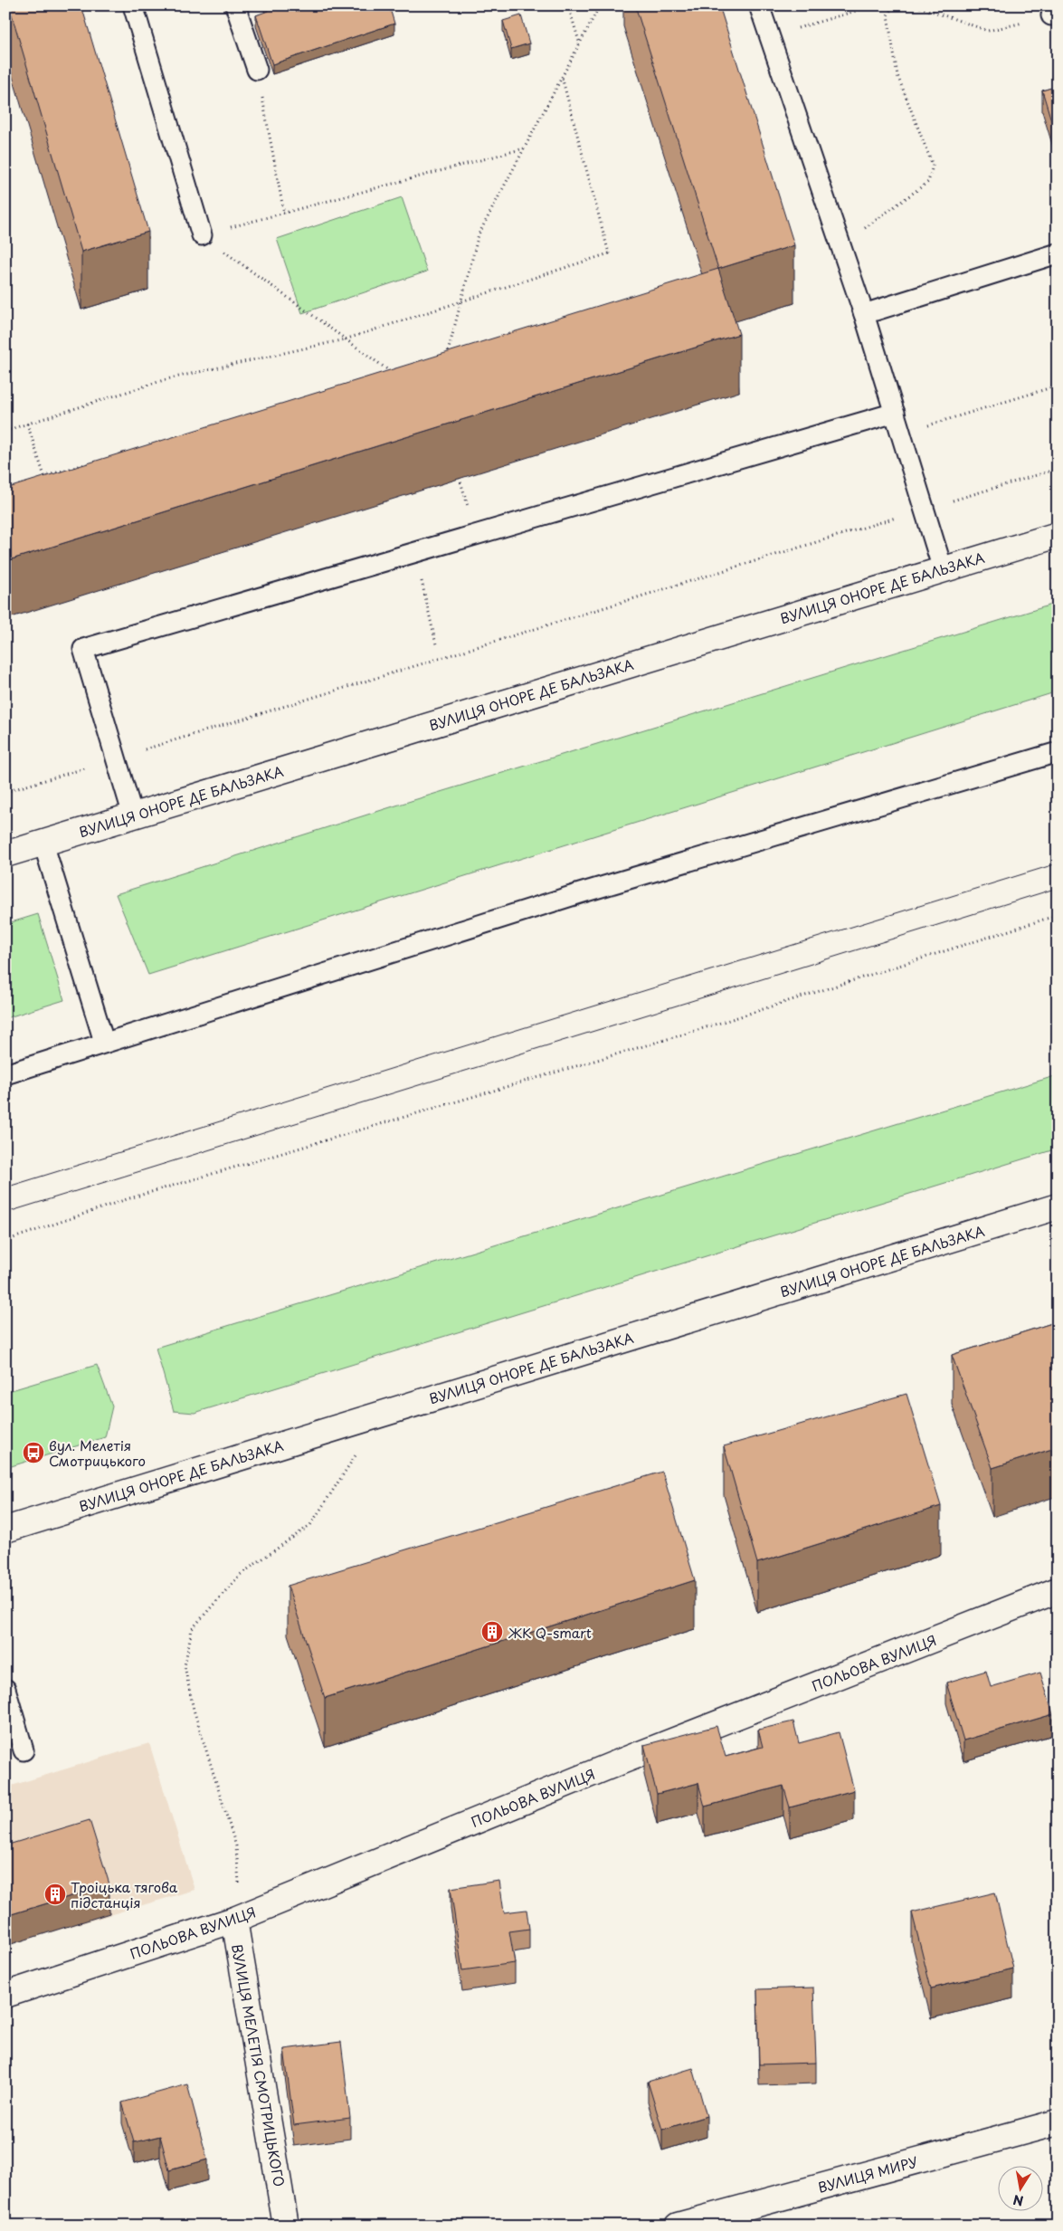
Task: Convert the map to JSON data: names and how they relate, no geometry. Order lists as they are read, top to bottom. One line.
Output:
{"streets":{"street":["ВУЛИЦЯ ОНОРЕ ДЕ БАЛЬЗАКА","ПОЛЬОВА ВУЛИЦЯ","ВУЛИЦЯ МЕЛЕТІЯ СМОТРИЦЬКОГО","ВУЛИЦЯ МИРУ"]},"crossings":[["ПОЛЬОВА ВУЛИЦЯ","ВУЛИЦЯ МЕЛЕТІЯ СМОТРИЦЬКОГО"]],"places":{"bus stop":["вул. Мелетія Смотрицького"],"building":["ЖК Q-smart","Троiцька тягова пiдстанцiя"]},"north":"bottom"}
